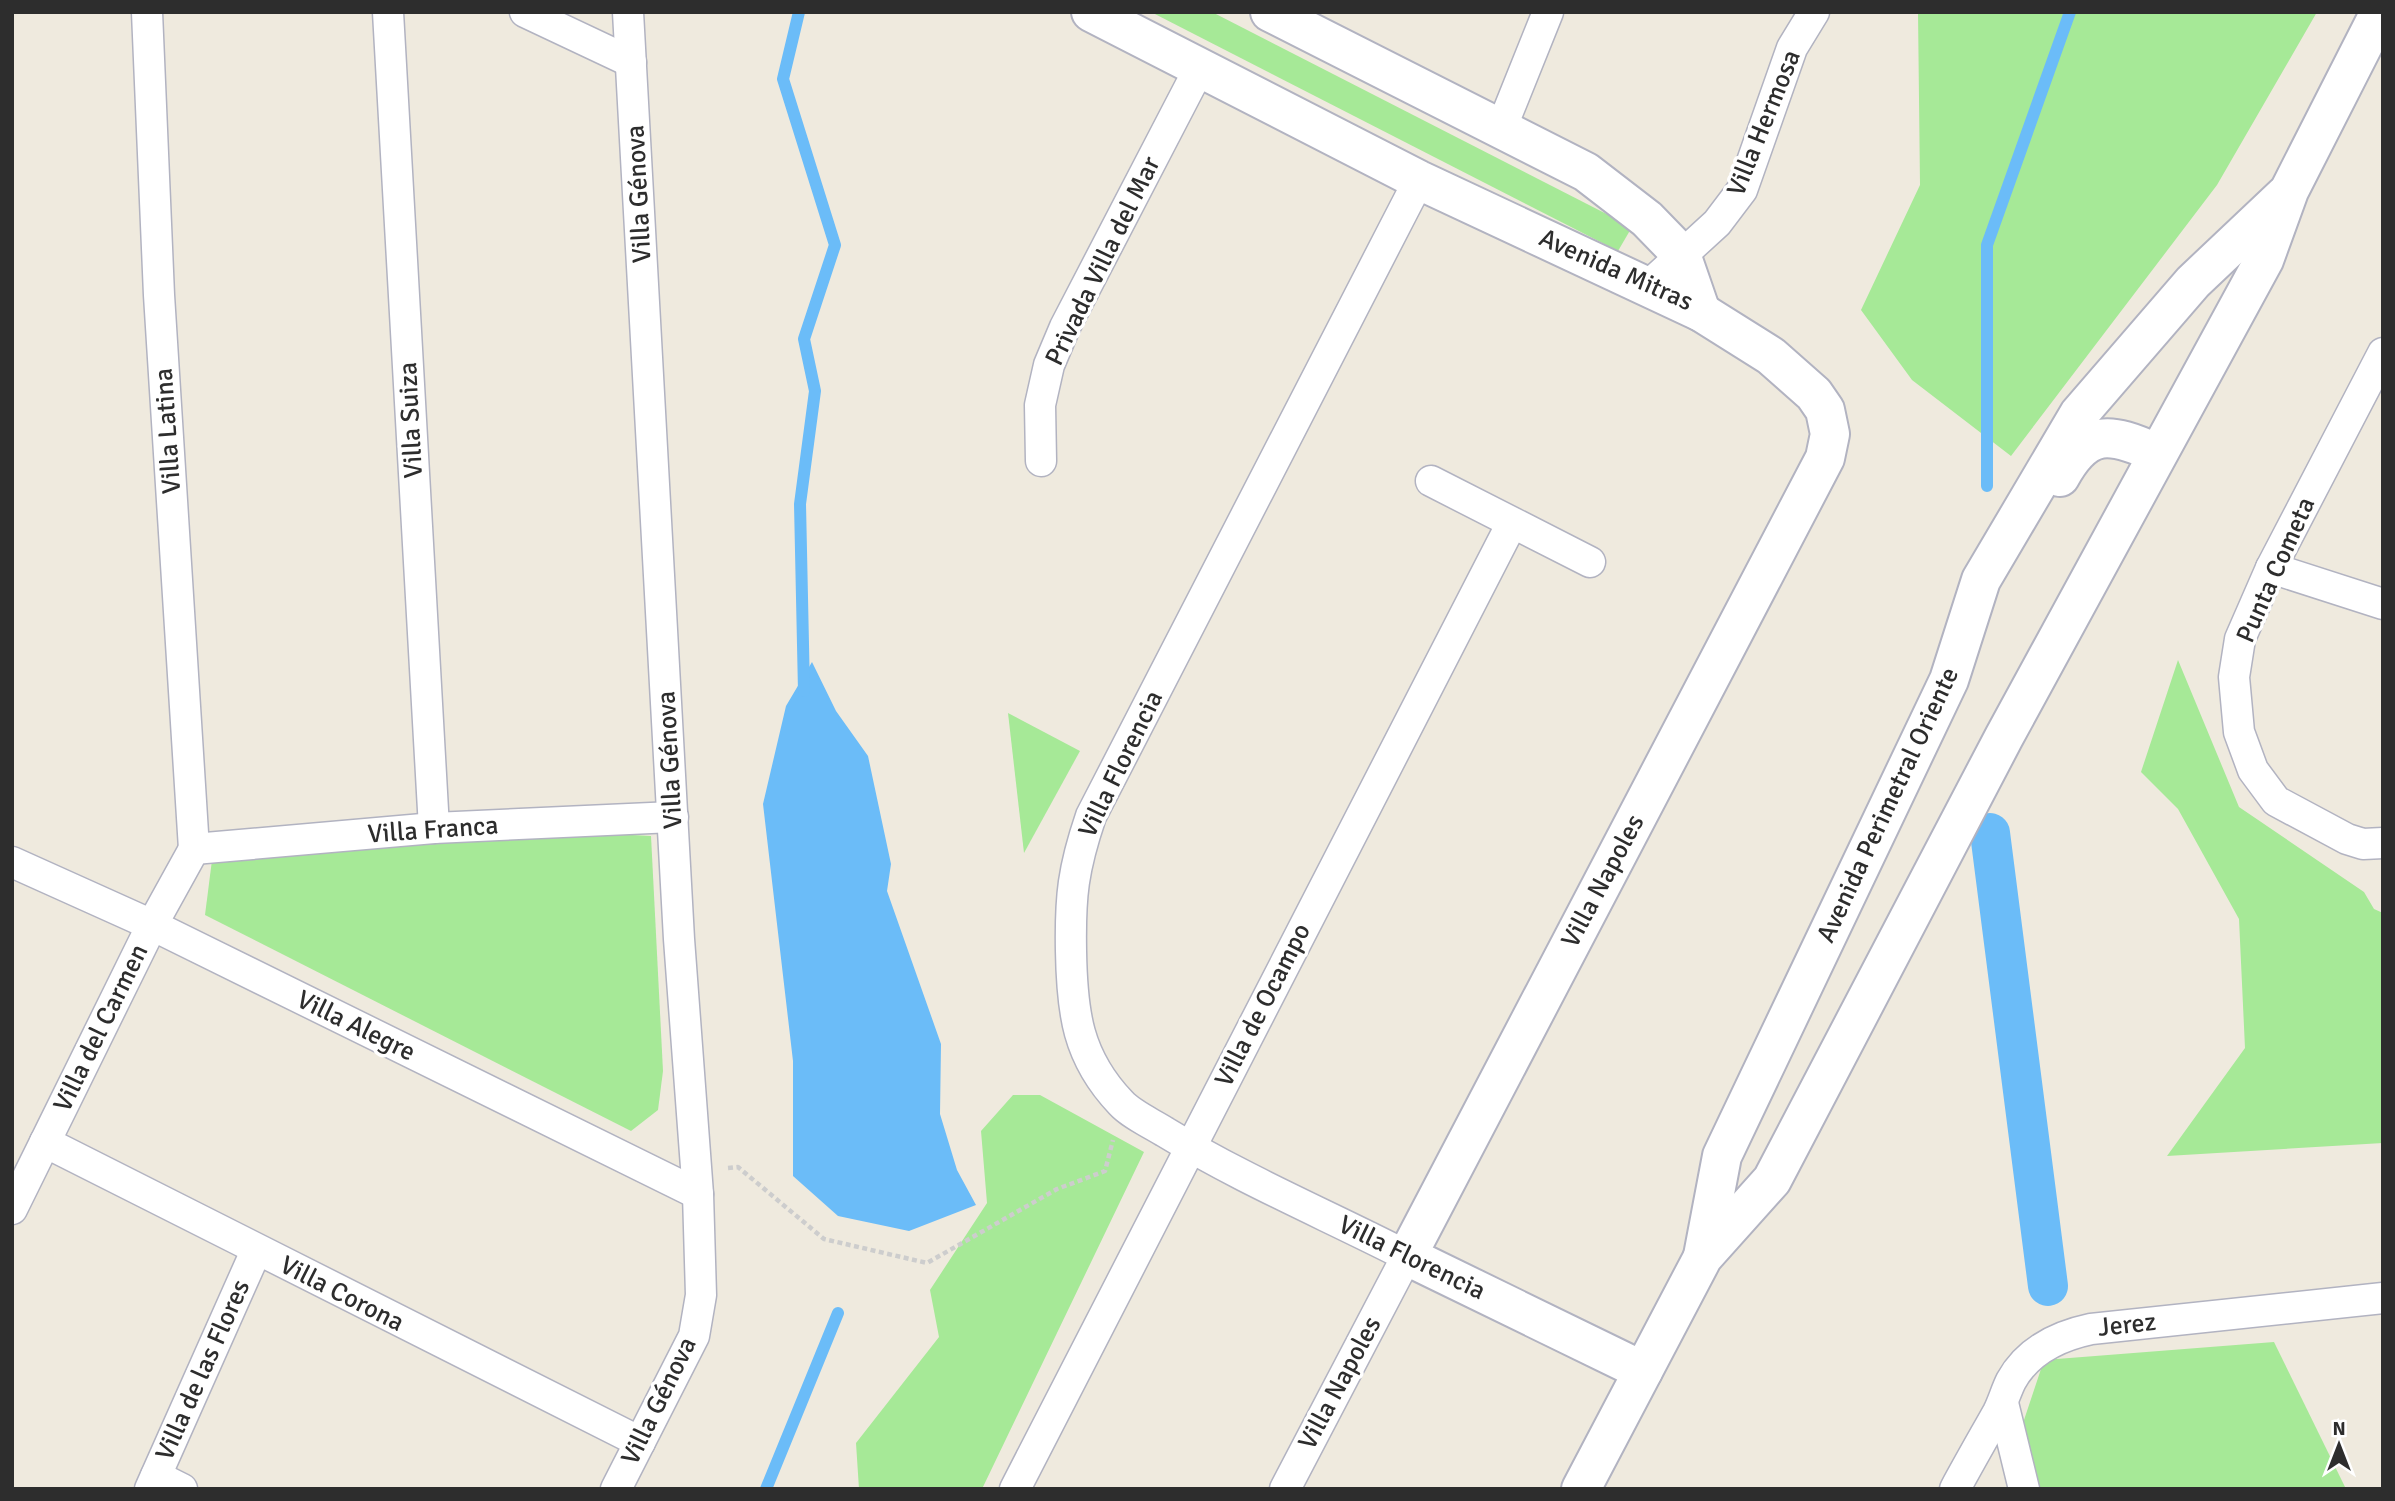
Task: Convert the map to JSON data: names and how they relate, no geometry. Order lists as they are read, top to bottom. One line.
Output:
{"streets":{"street":["Villa Hermosa","Villa Génova","Privada Villa del Mar","Avenida Mitras","Villa Suiza","Villa Latina","Punta Cometa","Villa Florencia","Avenida Perimetral Oriente","Villa Franca","Villa Napoles","Villa de Ocampo","Villa Alegre","Villa del Carmen","Villa Corona","Jerez","Villa de las Flores"]},"crossings":[["Villa Hermosa","Avenida Mitras"],["Villa Génova","Villa Franca"],["Villa Génova","Villa Alegre"],["Villa Génova","Villa Corona"],["Privada Villa del Mar","Avenida Mitras"],["Avenida Mitras","Villa Florencia"],["Avenida Mitras","Villa Napoles"],["Villa Suiza","Villa Franca"],["Villa Latina","Villa Franca"],["Villa Latina","Villa del Carmen"],["Villa Florencia","Avenida Perimetral Oriente"],["Villa Florencia","Villa Napoles"],["Villa Florencia","Villa de Ocampo"],["Villa Franca","Villa del Carmen"],["Villa Alegre","Villa del Carmen"],["Villa del Carmen","Villa Corona"],["Villa Corona","Villa de las Flores"]],"north":"top"}
